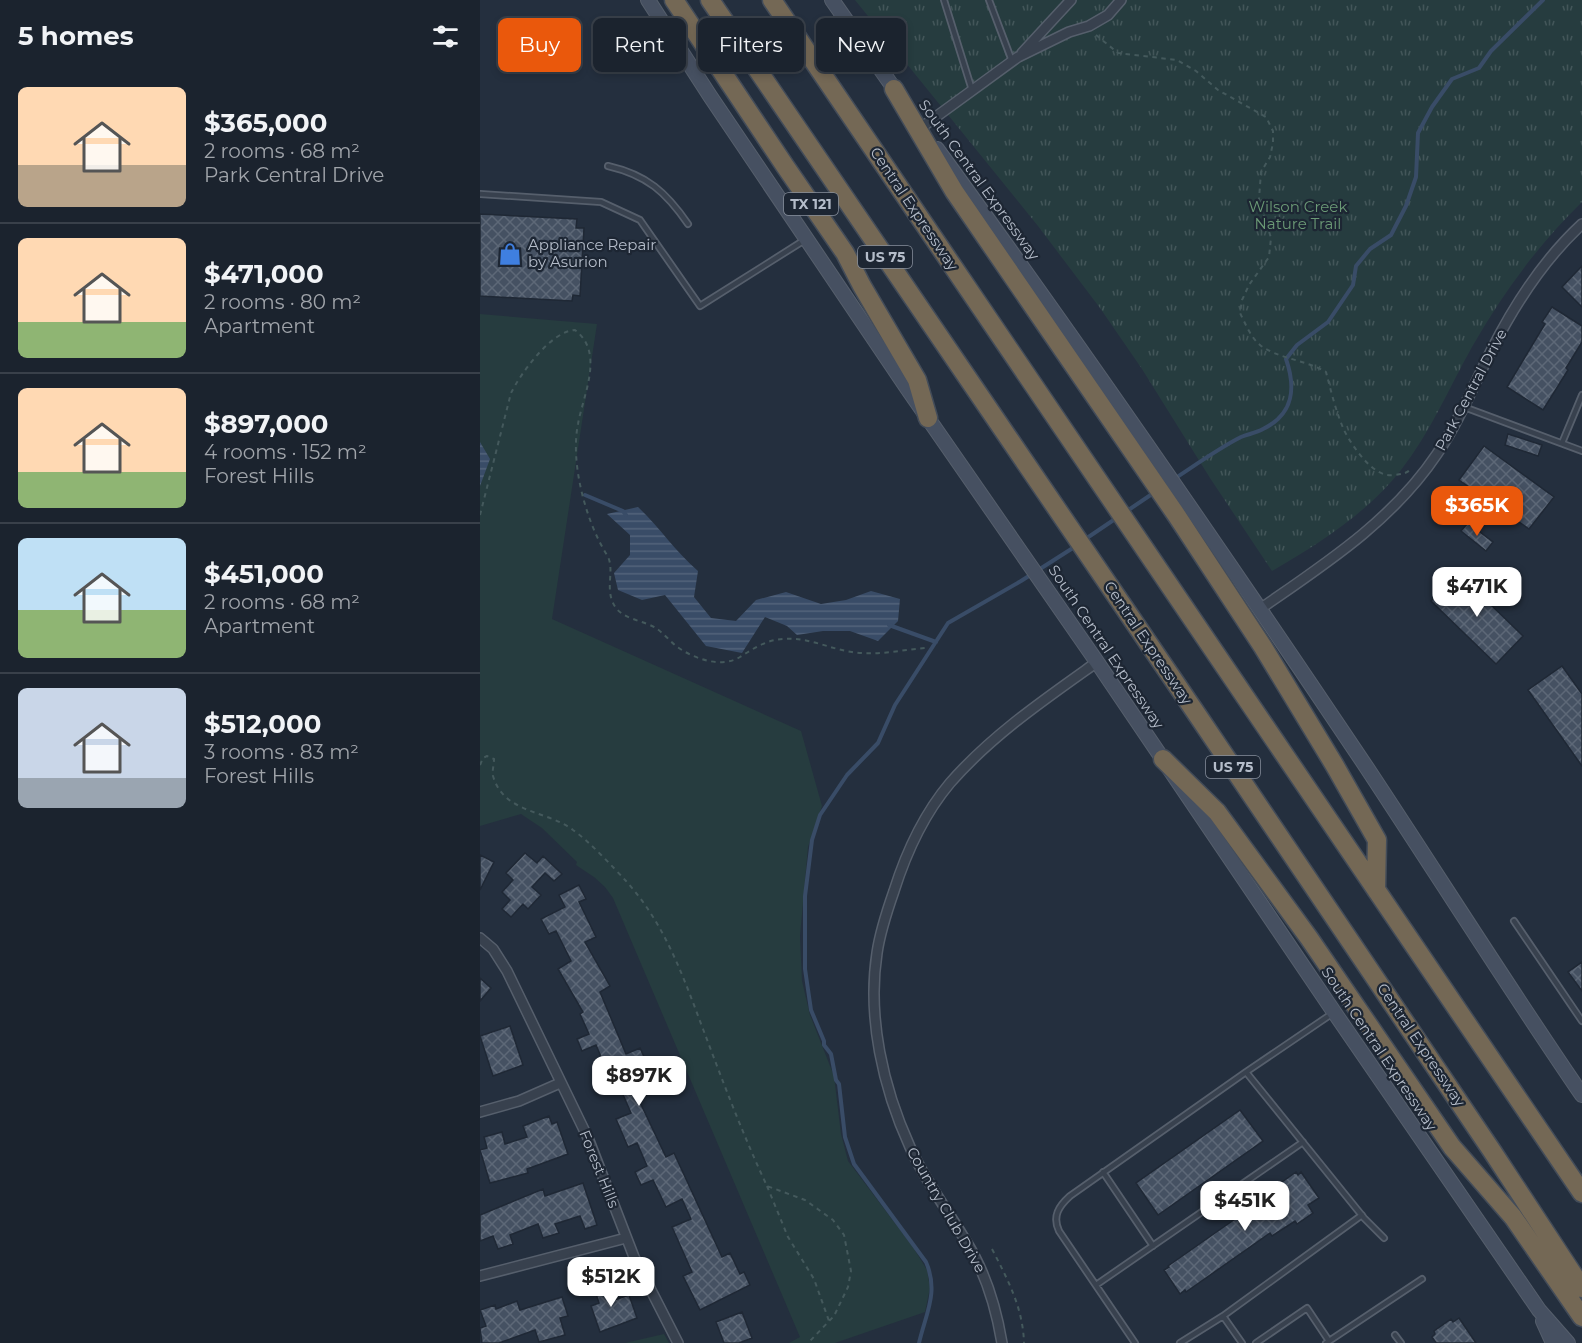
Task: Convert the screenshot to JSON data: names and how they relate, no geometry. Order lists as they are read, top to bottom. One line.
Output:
{"streets":{"highway":["TX 121","Central Expressway","US 75"],"main road":["South Central Expressway"],"street":["Park Central Drive","Forest Hills","Country Club Drive"]},"crossings":[["South Central Expressway","TX 121"],["South Central Expressway","Country Club Drive"]],"parks":["Wilson Creek Nature Trail"],"places":{"shop":["Appliance Repair by Asurion"]},"page":{"heading":"5 homes","chip":["Buy","Rent","Filters","New"],"list":[{"name":"$365,000","note":"2 rooms · 68 m² · Park Central Drive"},{"name":"$471,000","note":"2 rooms · 80 m² · Apartment"},{"name":"$897,000","note":"4 rooms · 152 m² · Forest Hills"},{"name":"$451,000","note":"2 rooms · 68 m² · Apartment"},{"name":"$512,000","note":"3 rooms · 83 m² · Forest Hills"}],"price":["$365K","$471K","$897K","$451K","$512K"]}}
